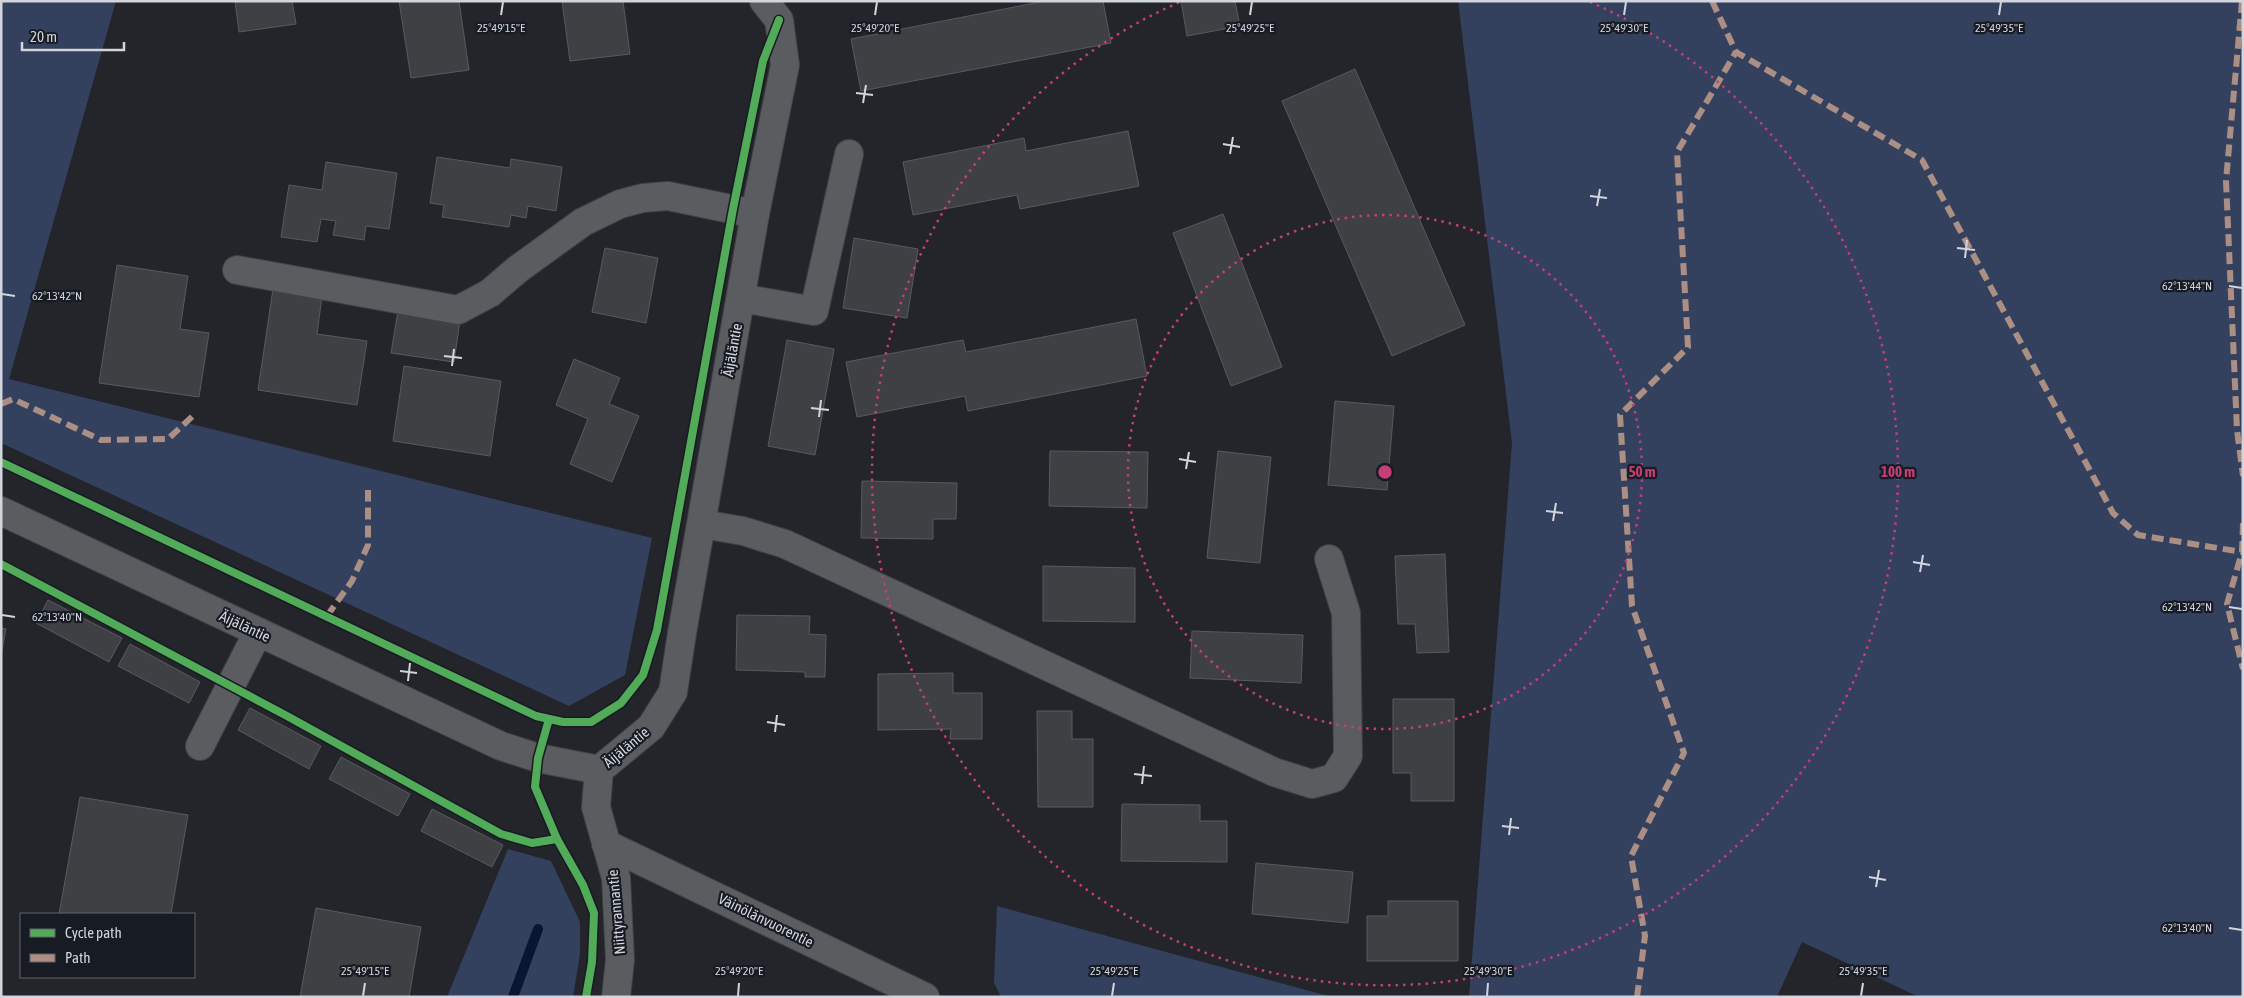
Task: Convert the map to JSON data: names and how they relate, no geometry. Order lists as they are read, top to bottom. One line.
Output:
{"streets":{"street":["Äijäläntie","Niittyrannantie","Väinölänvuorentie"]},"crossings":[["Äijäläntie","Niittyrannantie"],["Niittyrannantie","Väinölänvuorentie"]],"legend":["Cycle path","Path"],"scale_bar":"20 m","coordinates":["25°49'15\"E","25°49'20\"E","25°49'25\"E","25°49'30\"E","25°49'35\"E","62°13'44\"N","62°13'42\"N","62°13'40\"N"],"rings":["50 m","100 m"]}
